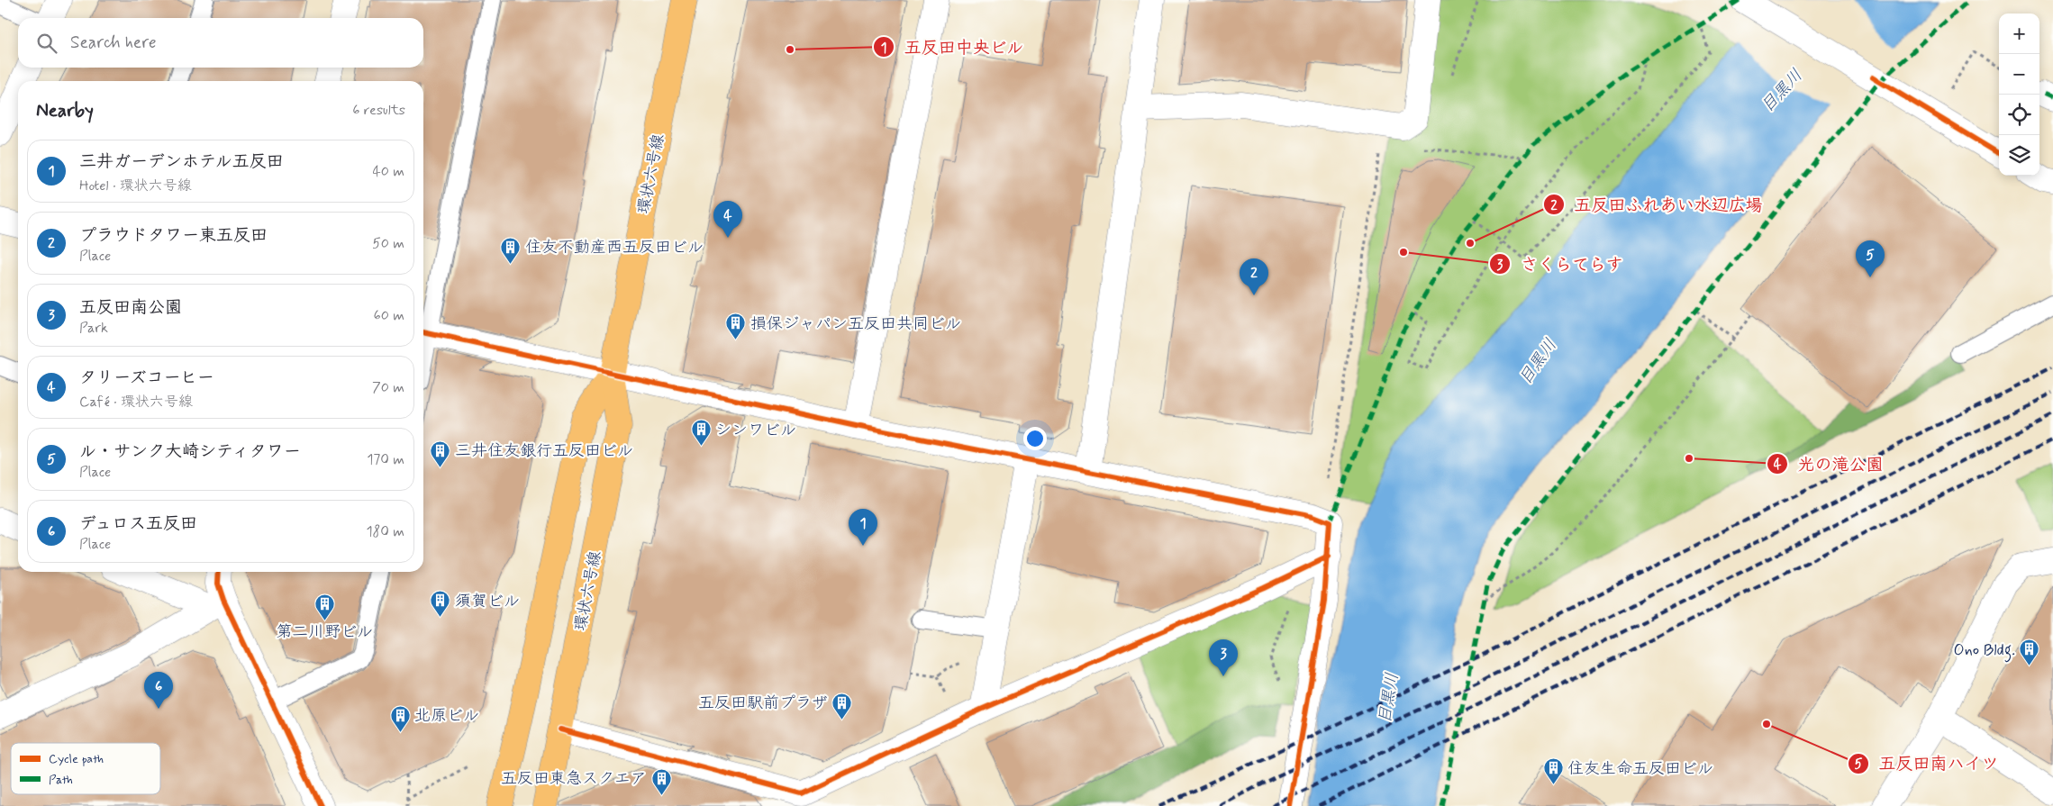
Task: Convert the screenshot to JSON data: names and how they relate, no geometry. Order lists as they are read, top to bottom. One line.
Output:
{"streets":{"main road":["環状六号線"]},"water":["目黒川"],"places":{"other":["五反田中央ビル","五反田ふれあい水辺広場","さくらてらす","光の滝公園","五反田南ハイツ"],"building":["住友不動産西五反田ビル","損保ジャパン五反田共同ビル","シンワビル","三井住友銀行五反田ビル","須賀ビル","第二川野ビル","Ono Bldg.","五反田駅前プラザ","北原ビル","住友生命五反田ビル","五反田東急スクエア"]},"legend":["Cycle path","Path"],"page":{"map_buttons":["+","−"],"search":"Search here","heading":["Nearby","6 results"],"list":[{"mark":"1","name":"三井ガーデンホテル五反田","note":"Hotel · 環状六号線","value":"40 m"},{"mark":"2","name":"プラウドタワー東五反田","note":"Place","value":"50 m"},{"mark":"3","name":"五反田南公園","note":"Park","value":"60 m"},{"mark":"4","name":"タリーズコーヒー","note":"Café · 環状六号線","value":"70 m"},{"mark":"5","name":"ル・サンク大崎シティタワー","note":"Place","value":"170 m"},{"mark":"6","name":"デュロス五反田","note":"Place","value":"180 m"}],"pins":["4","5","2","1","3","6"]}}
